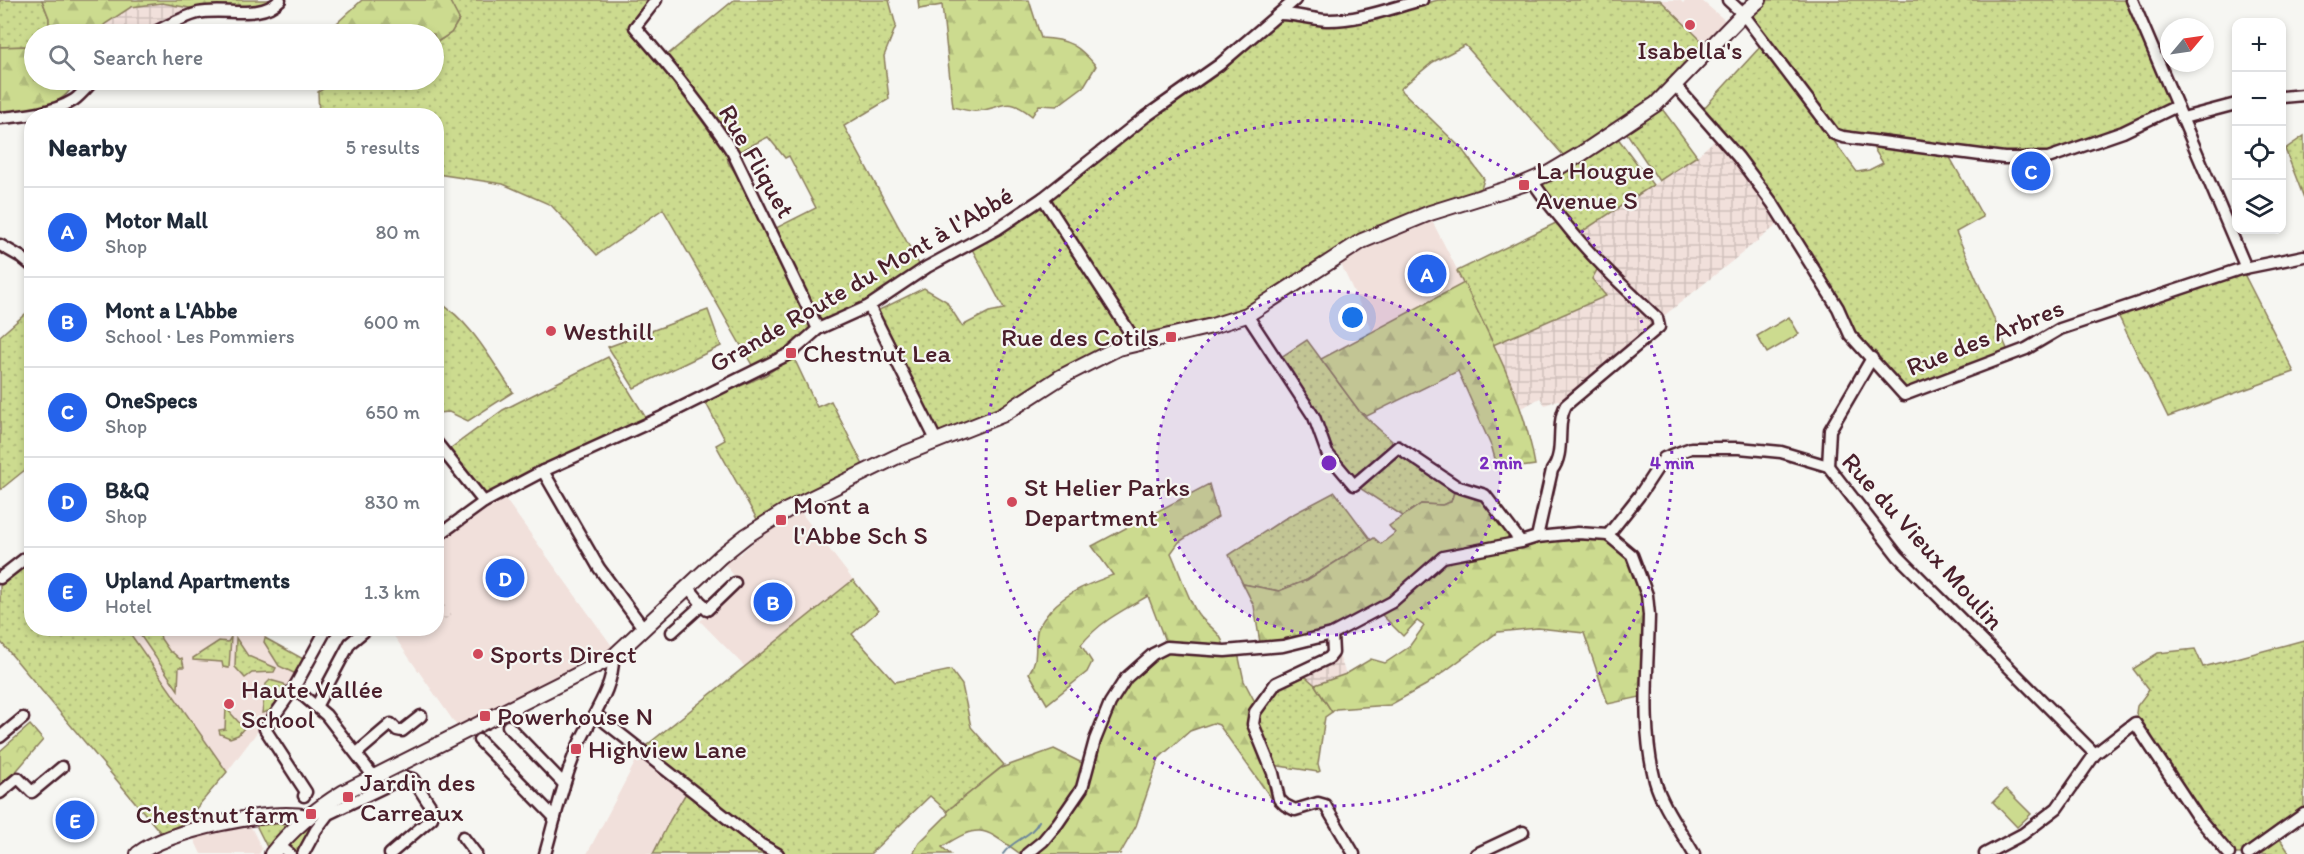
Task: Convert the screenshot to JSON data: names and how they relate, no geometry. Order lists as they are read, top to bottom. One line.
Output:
{"streets":{"street":["Rue Fliquet","Grande Route du Mont à l'Abbé","Rue des Arbres","Rue du Vieux Moulin"]},"crossings":[["Rue Fliquet","Grande Route du Mont à l'Abbé"]],"places":{"other":["Isabella's","Westhill","St Helier Parks Department","Sports Direct","Haute Vallée School"],"transit":["La Hougue Avenue S","Rue des Cotils","Chestnut Lea","Mont a l'Abbe Sch S","Powerhouse N","Highview Lane","Jardin des Carreaux","Chestnut farm"]},"north":"top right","page":{"map_buttons":["+","−"],"search":"Search here","heading":["Nearby","5 results"],"pins":["C","A","D","B","E"],"list":[{"mark":"A","name":"Motor Mall","note":"Shop","value":"80 m"},{"mark":"B","name":"Mont a L'Abbe","note":"School · Les Pommiers","value":"600 m"},{"mark":"C","name":"OneSpecs","note":"Shop","value":"650 m"},{"mark":"D","name":"B&Q","note":"Shop","value":"830 m"},{"mark":"E","name":"Upland Apartments","note":"Hotel","value":"1.3 km"}]},"rings":["2 min","4 min"]}
